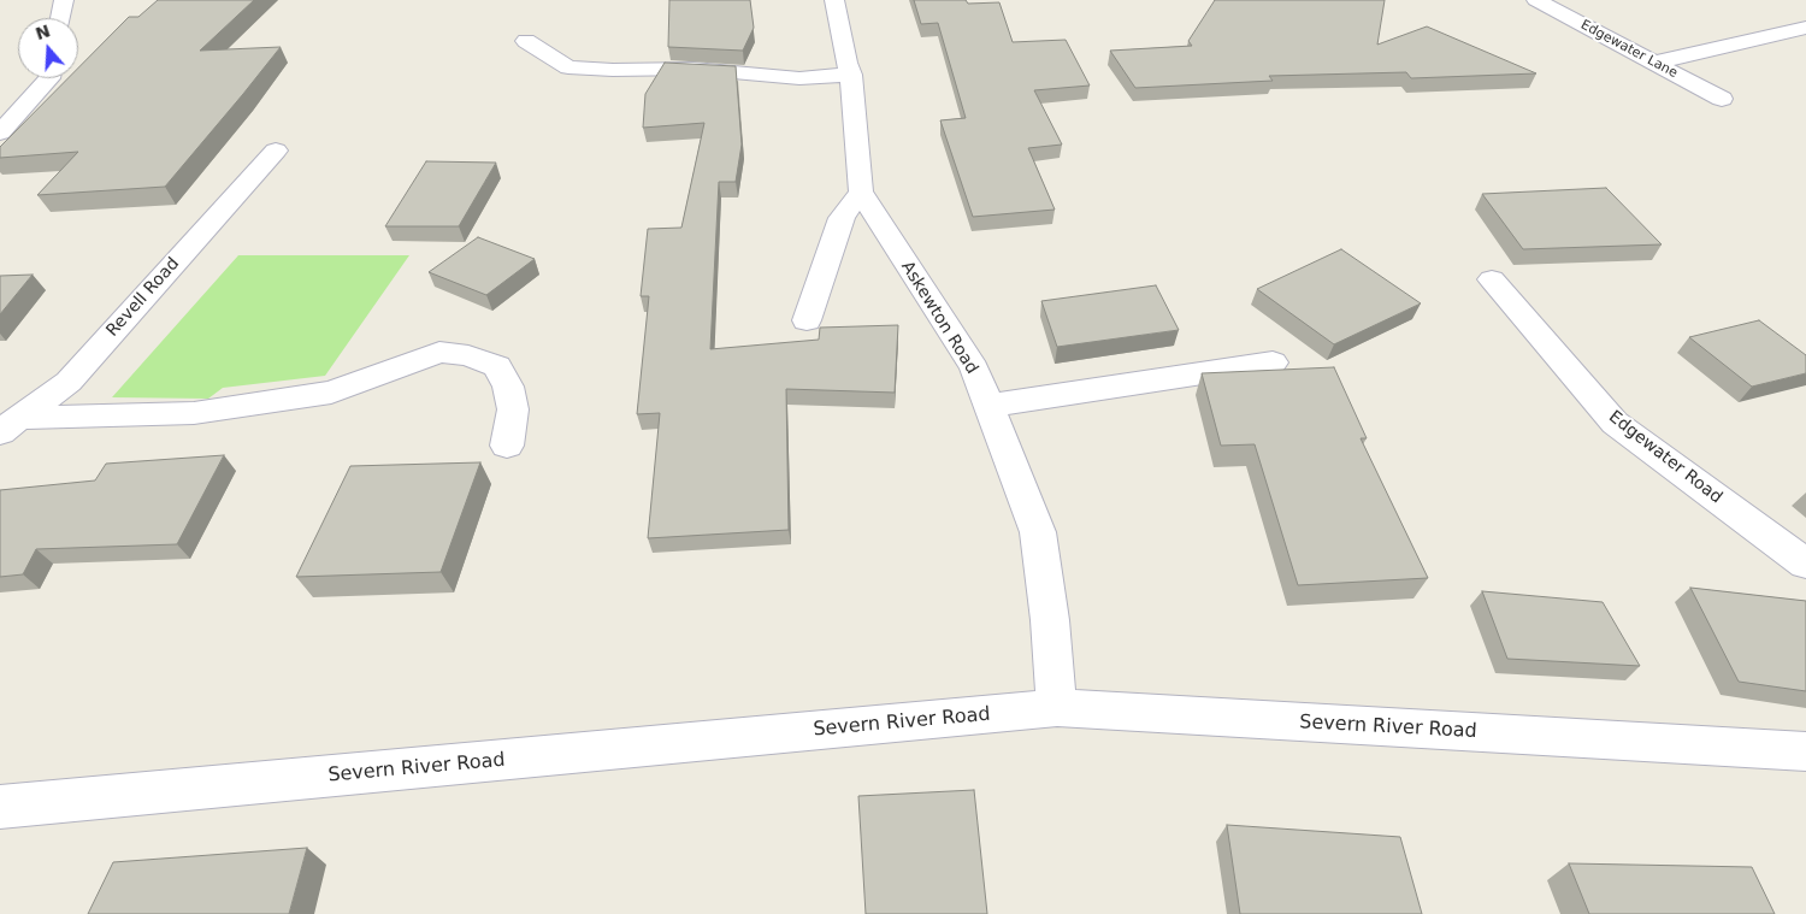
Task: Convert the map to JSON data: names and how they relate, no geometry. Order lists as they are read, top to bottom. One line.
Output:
{"streets":{"street":["Edgewater Lane","Revell Road","Askewton Road","Edgewater Road","Severn River Road"]},"crossings":[["Askewton Road","Severn River Road"]],"north":"top"}
